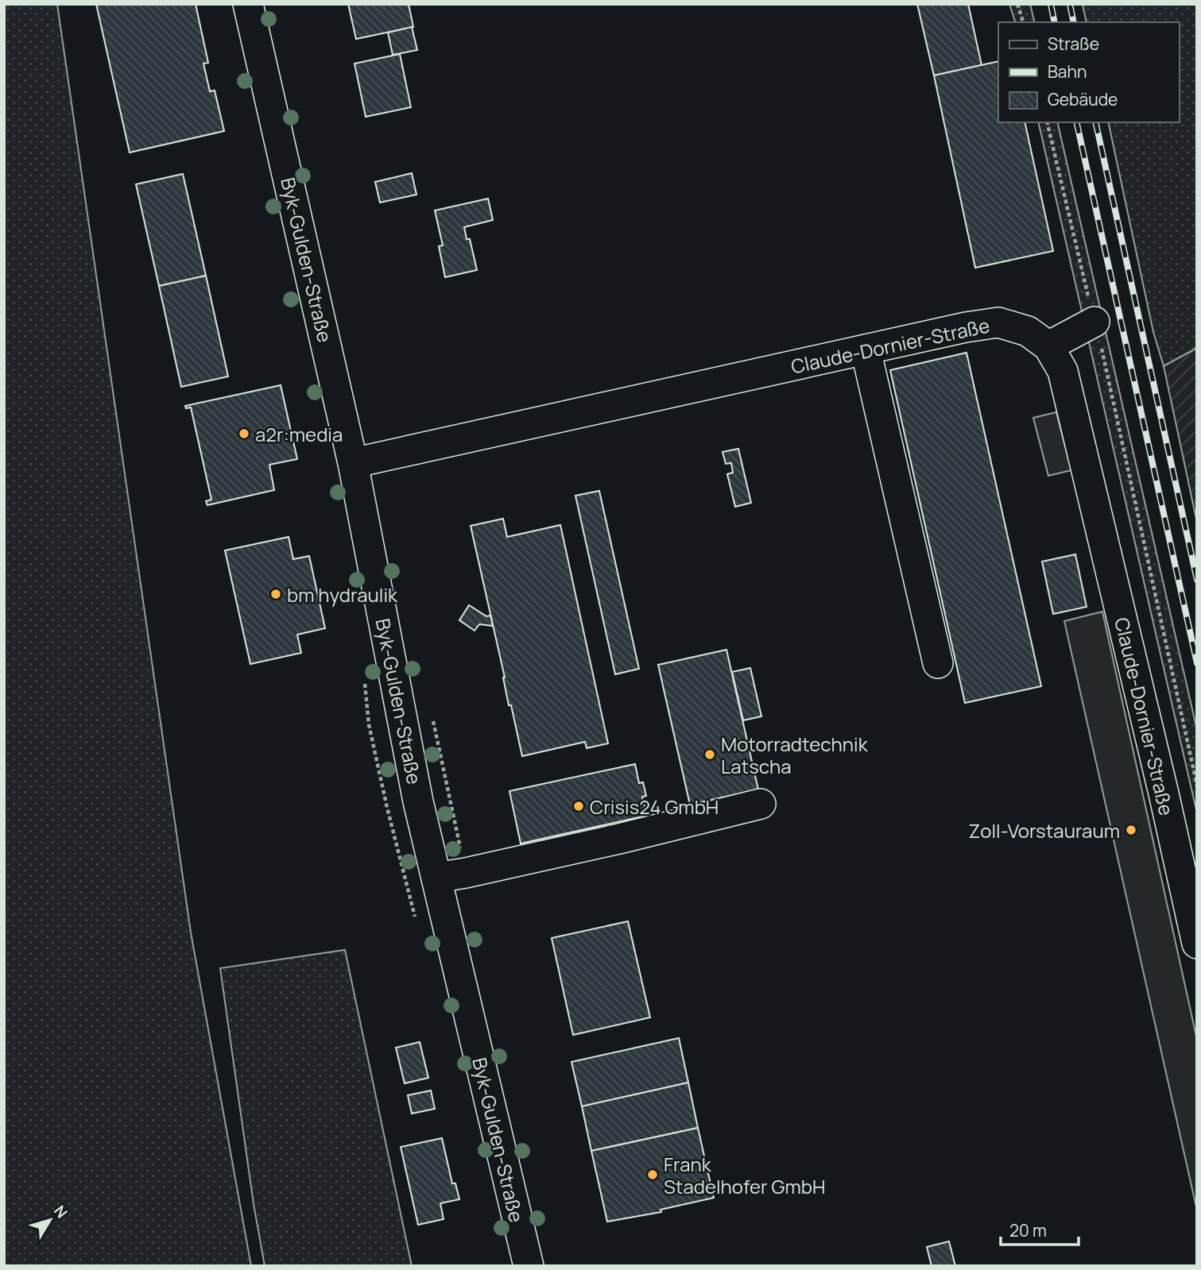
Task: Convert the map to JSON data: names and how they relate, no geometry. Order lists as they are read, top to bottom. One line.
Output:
{"streets":{"street":["Byk-Gulden-Straße","Claude-Dornier-Straße"]},"crossings":[["Byk-Gulden-Straße","Claude-Dornier-Straße"]],"places":["a2r:media","bm hydraulik","Motorradtechnik Latscha","Crisis24 GmbH","Zoll-Vorstauraum","Frank Stadelhofer GmbH"],"legend":["Straße","Bahn","Gebäude"],"scale_bar":"20 m","north":"top right"}
